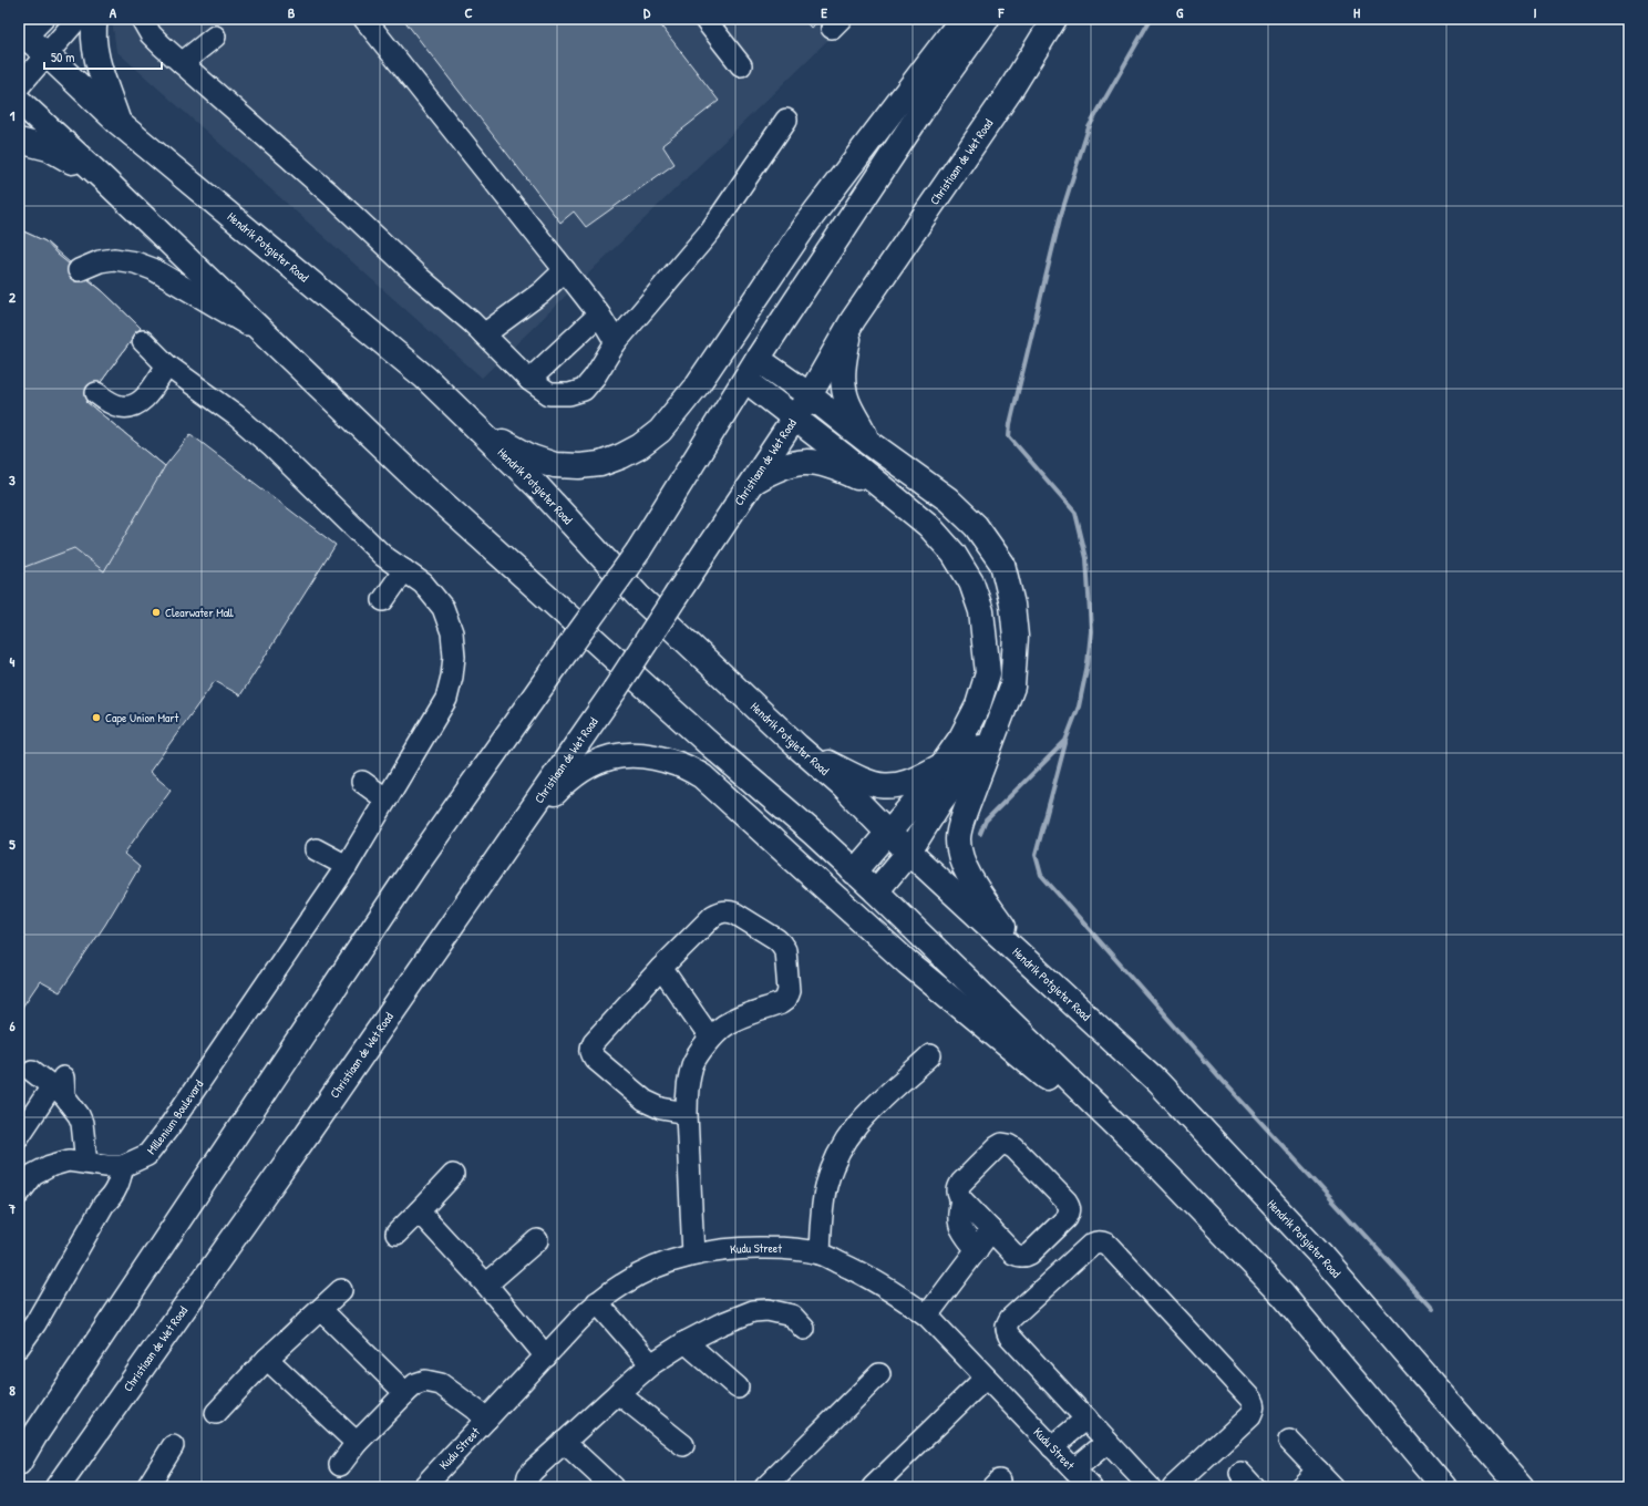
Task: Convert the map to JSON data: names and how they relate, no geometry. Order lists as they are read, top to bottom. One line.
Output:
{"streets":{"main road":["Christiaan de Wet Road","Hendrik Potgieter Road"],"street":["Millenium Boulevard","Kudu Street"]},"places":["Clearwater Mall","Cape Union Mart"],"scale_bar":"50 m","grid":{"columns":["A","B","C","D","E","F","G","H","I"],"rows":["1","2","3","4","5","6","7","8"]}}
